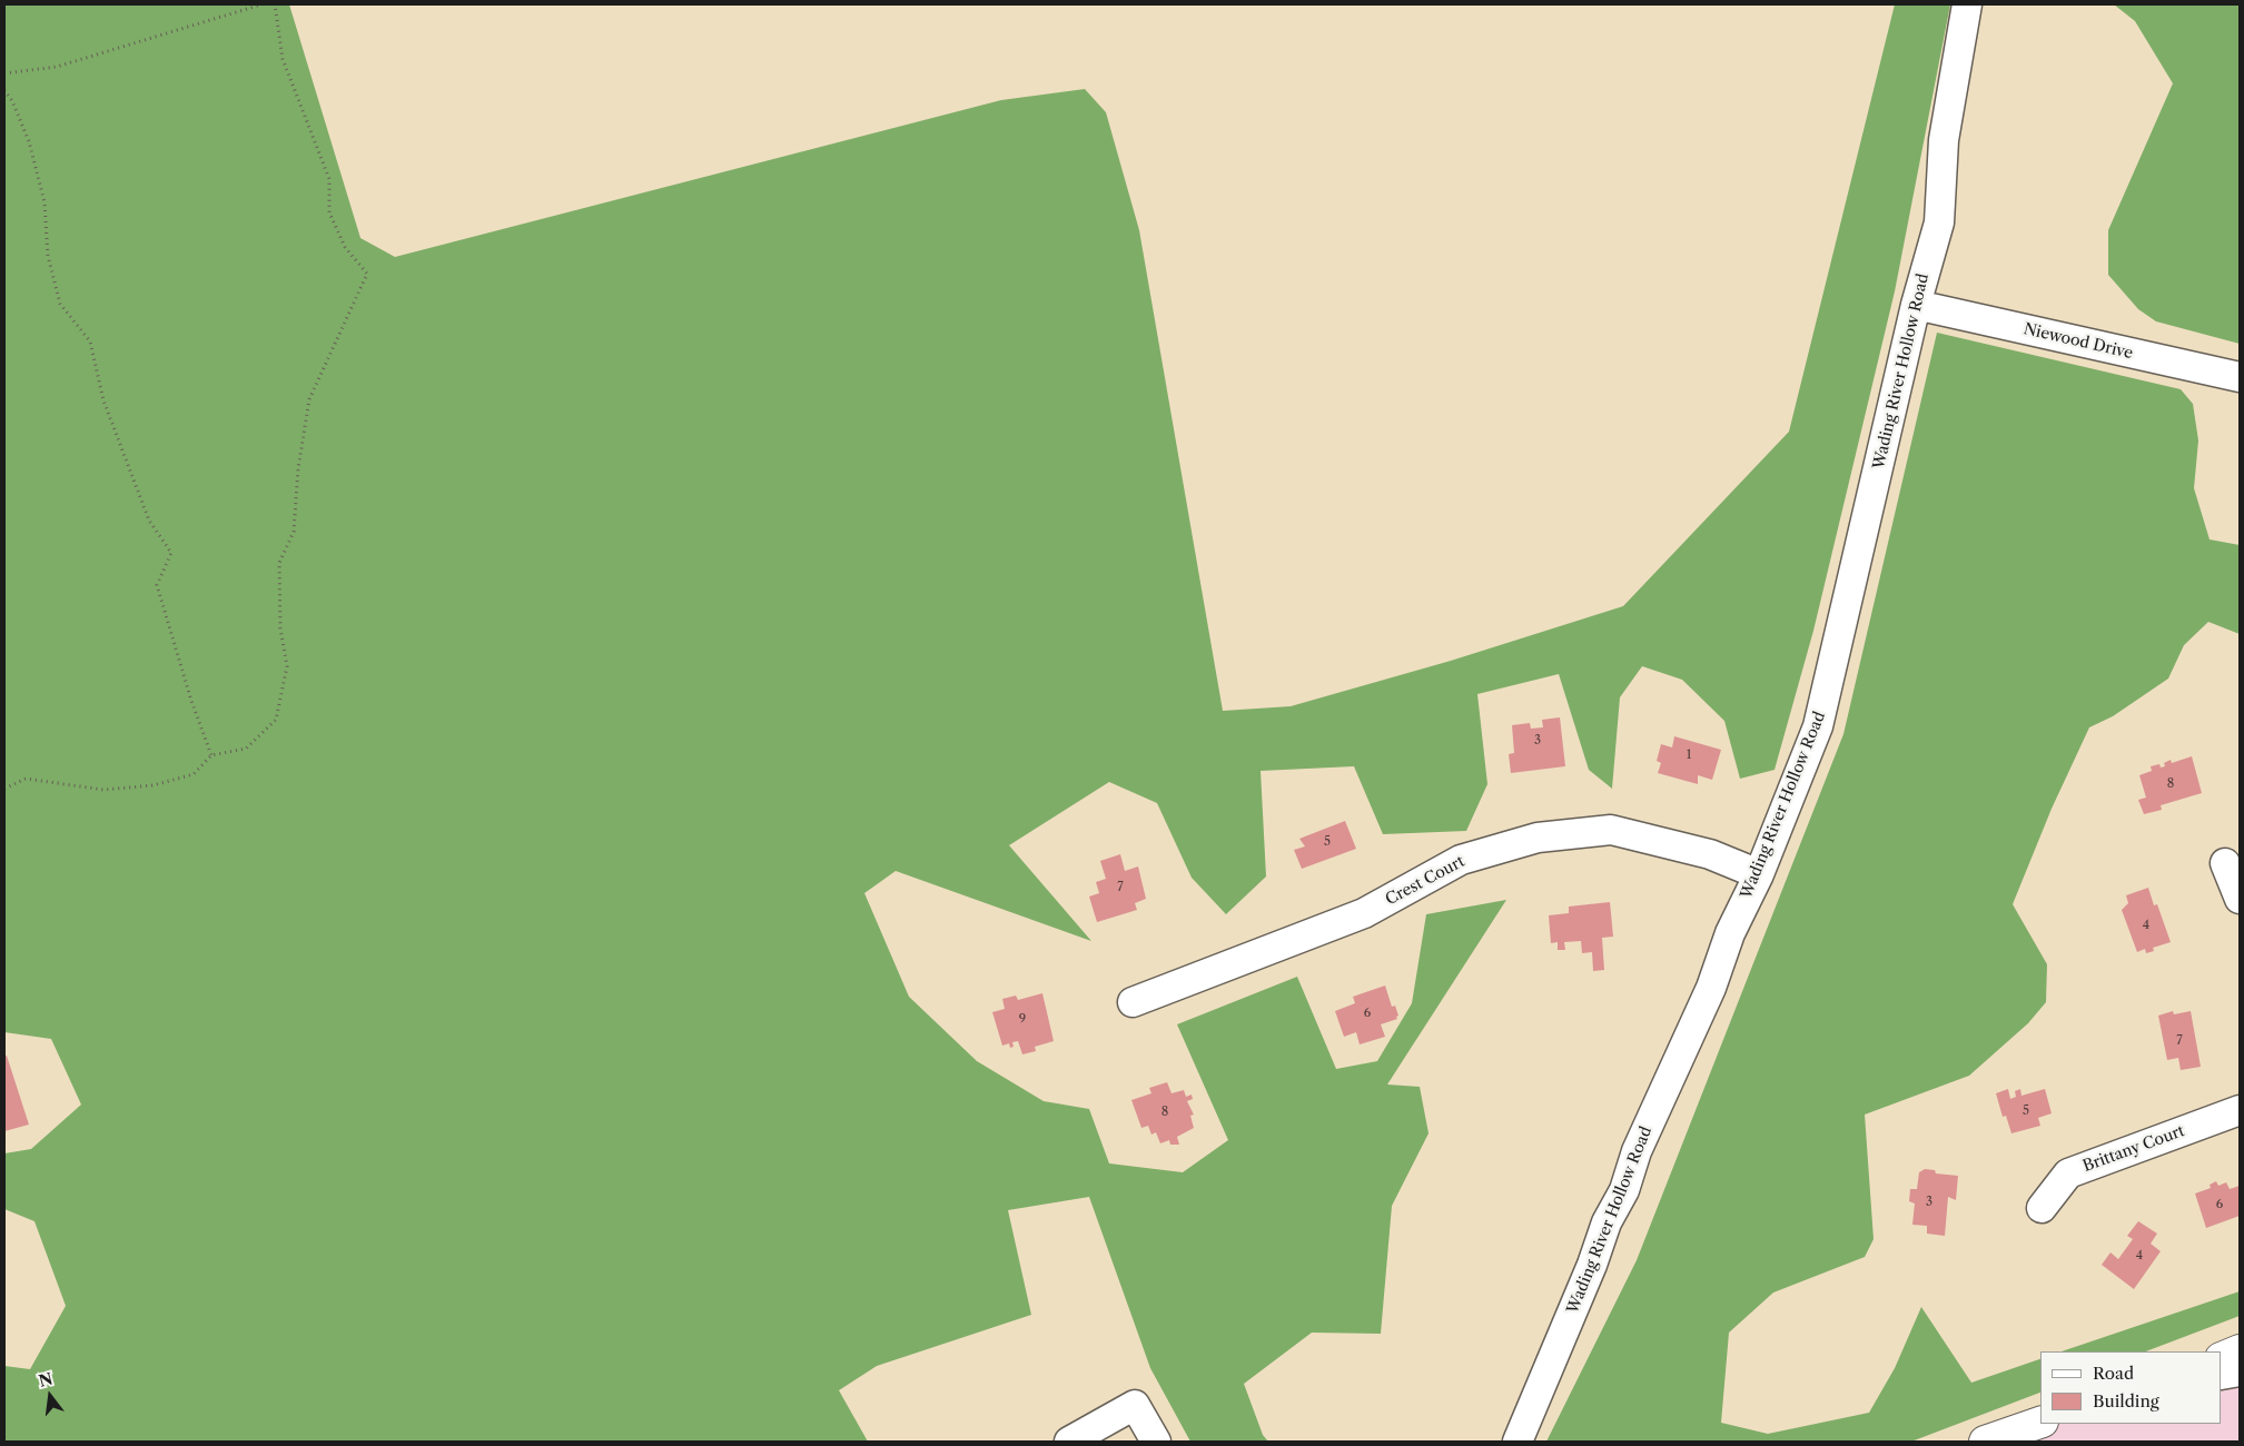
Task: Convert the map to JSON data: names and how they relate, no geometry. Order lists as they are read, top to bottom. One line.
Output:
{"streets":{"street":["Niewood Drive","Wading River Hollow Road","Crest Court","Brittany Court"]},"crossings":[["Niewood Drive","Wading River Hollow Road"],["Wading River Hollow Road","Crest Court"]],"house_numbers":["3","1","8","5","7","4","6","9","7","5","8","3","6","4"],"legend":["Road","Building"],"north":"top"}
